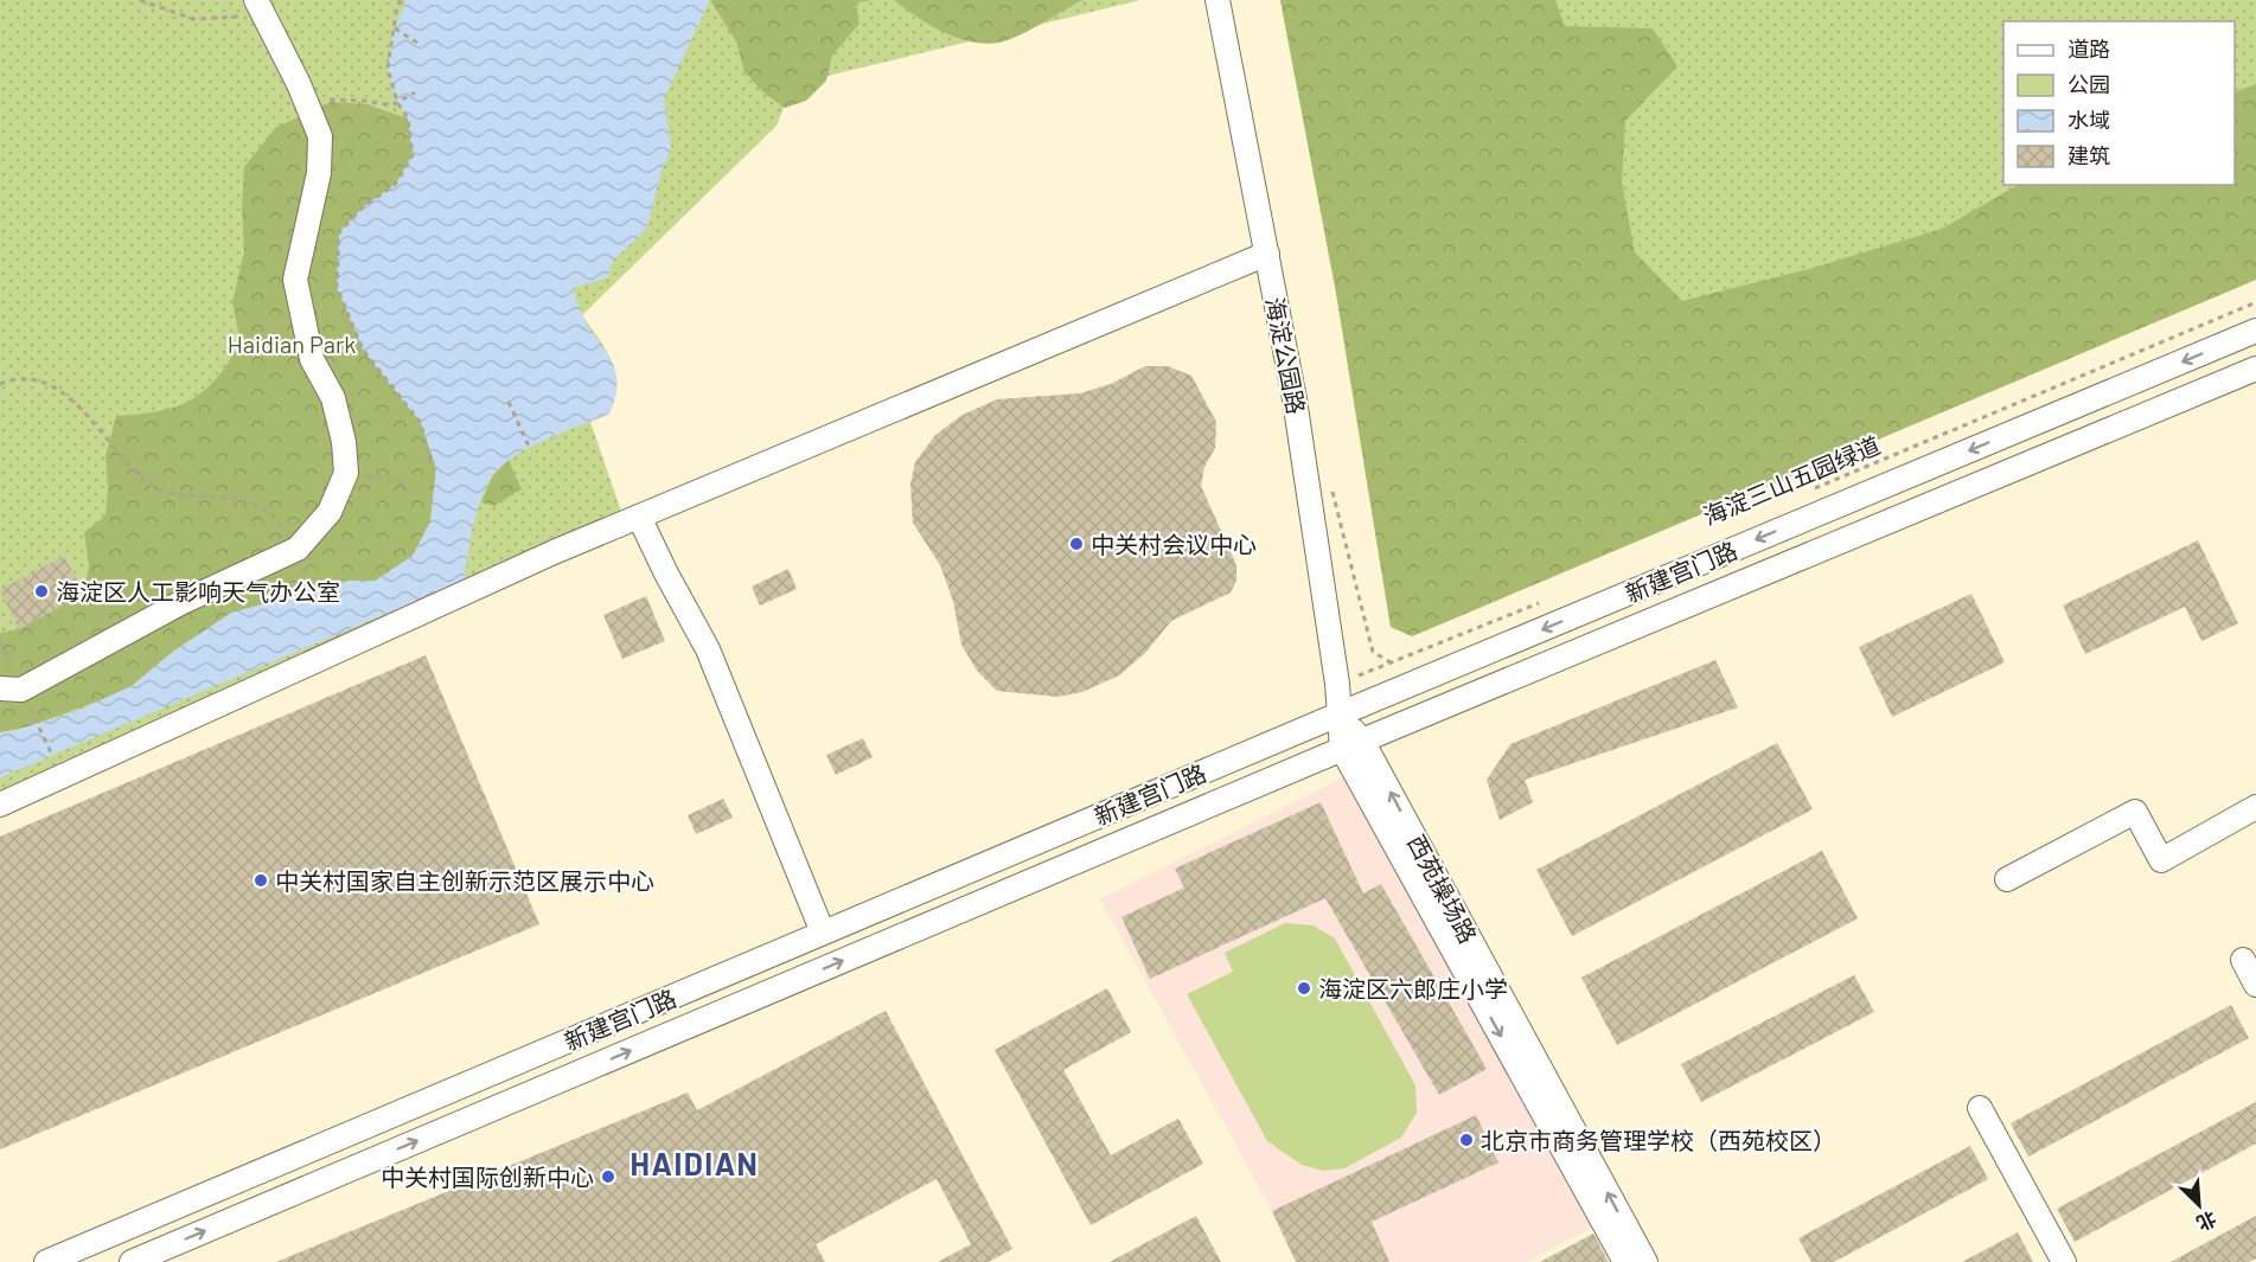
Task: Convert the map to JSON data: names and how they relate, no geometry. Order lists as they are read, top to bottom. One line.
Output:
{"streets":{"street":["海淀公园路","新建宫门路","西苑操场路"],"path":["海淀三山五园绿道"]},"crossings":[["海淀公园路","新建宫门路"],["海淀公园路","西苑操场路"],["新建宫门路","西苑操场路"]],"districts":["HAIDIAN"],"parks":["Haidian Park"],"places":["中关村会议中心","海淀区人工影响天气办公室","中关村国家自主创新示范区展示中心","海淀区六郎庄小学","北京市商务管理学校（西苑校区）","中关村国际创新中心"],"legend":["道路","公园","水域","建筑"],"north":"bottom right"}
